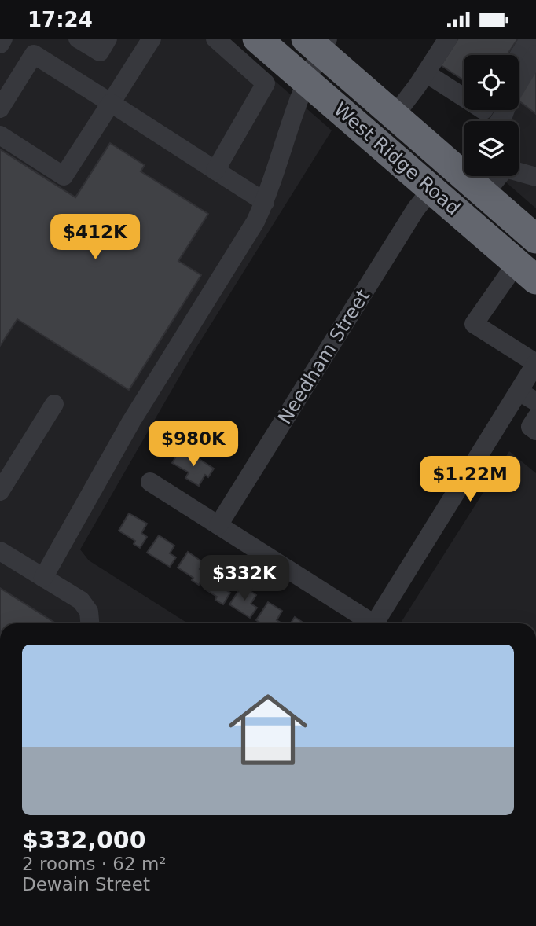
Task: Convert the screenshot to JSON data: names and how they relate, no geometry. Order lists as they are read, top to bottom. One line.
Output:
{"streets":{"highway":["West Ridge Road"],"street":["Needham Street"]},"crossings":[["West Ridge Road","Needham Street"]],"page":{"status":"17:24","price":["$412K","$980K","$1.22M","$332K"],"list":[{"name":"$332,000","note":"2 rooms · 62 m² · Dewain Street"}]}}
